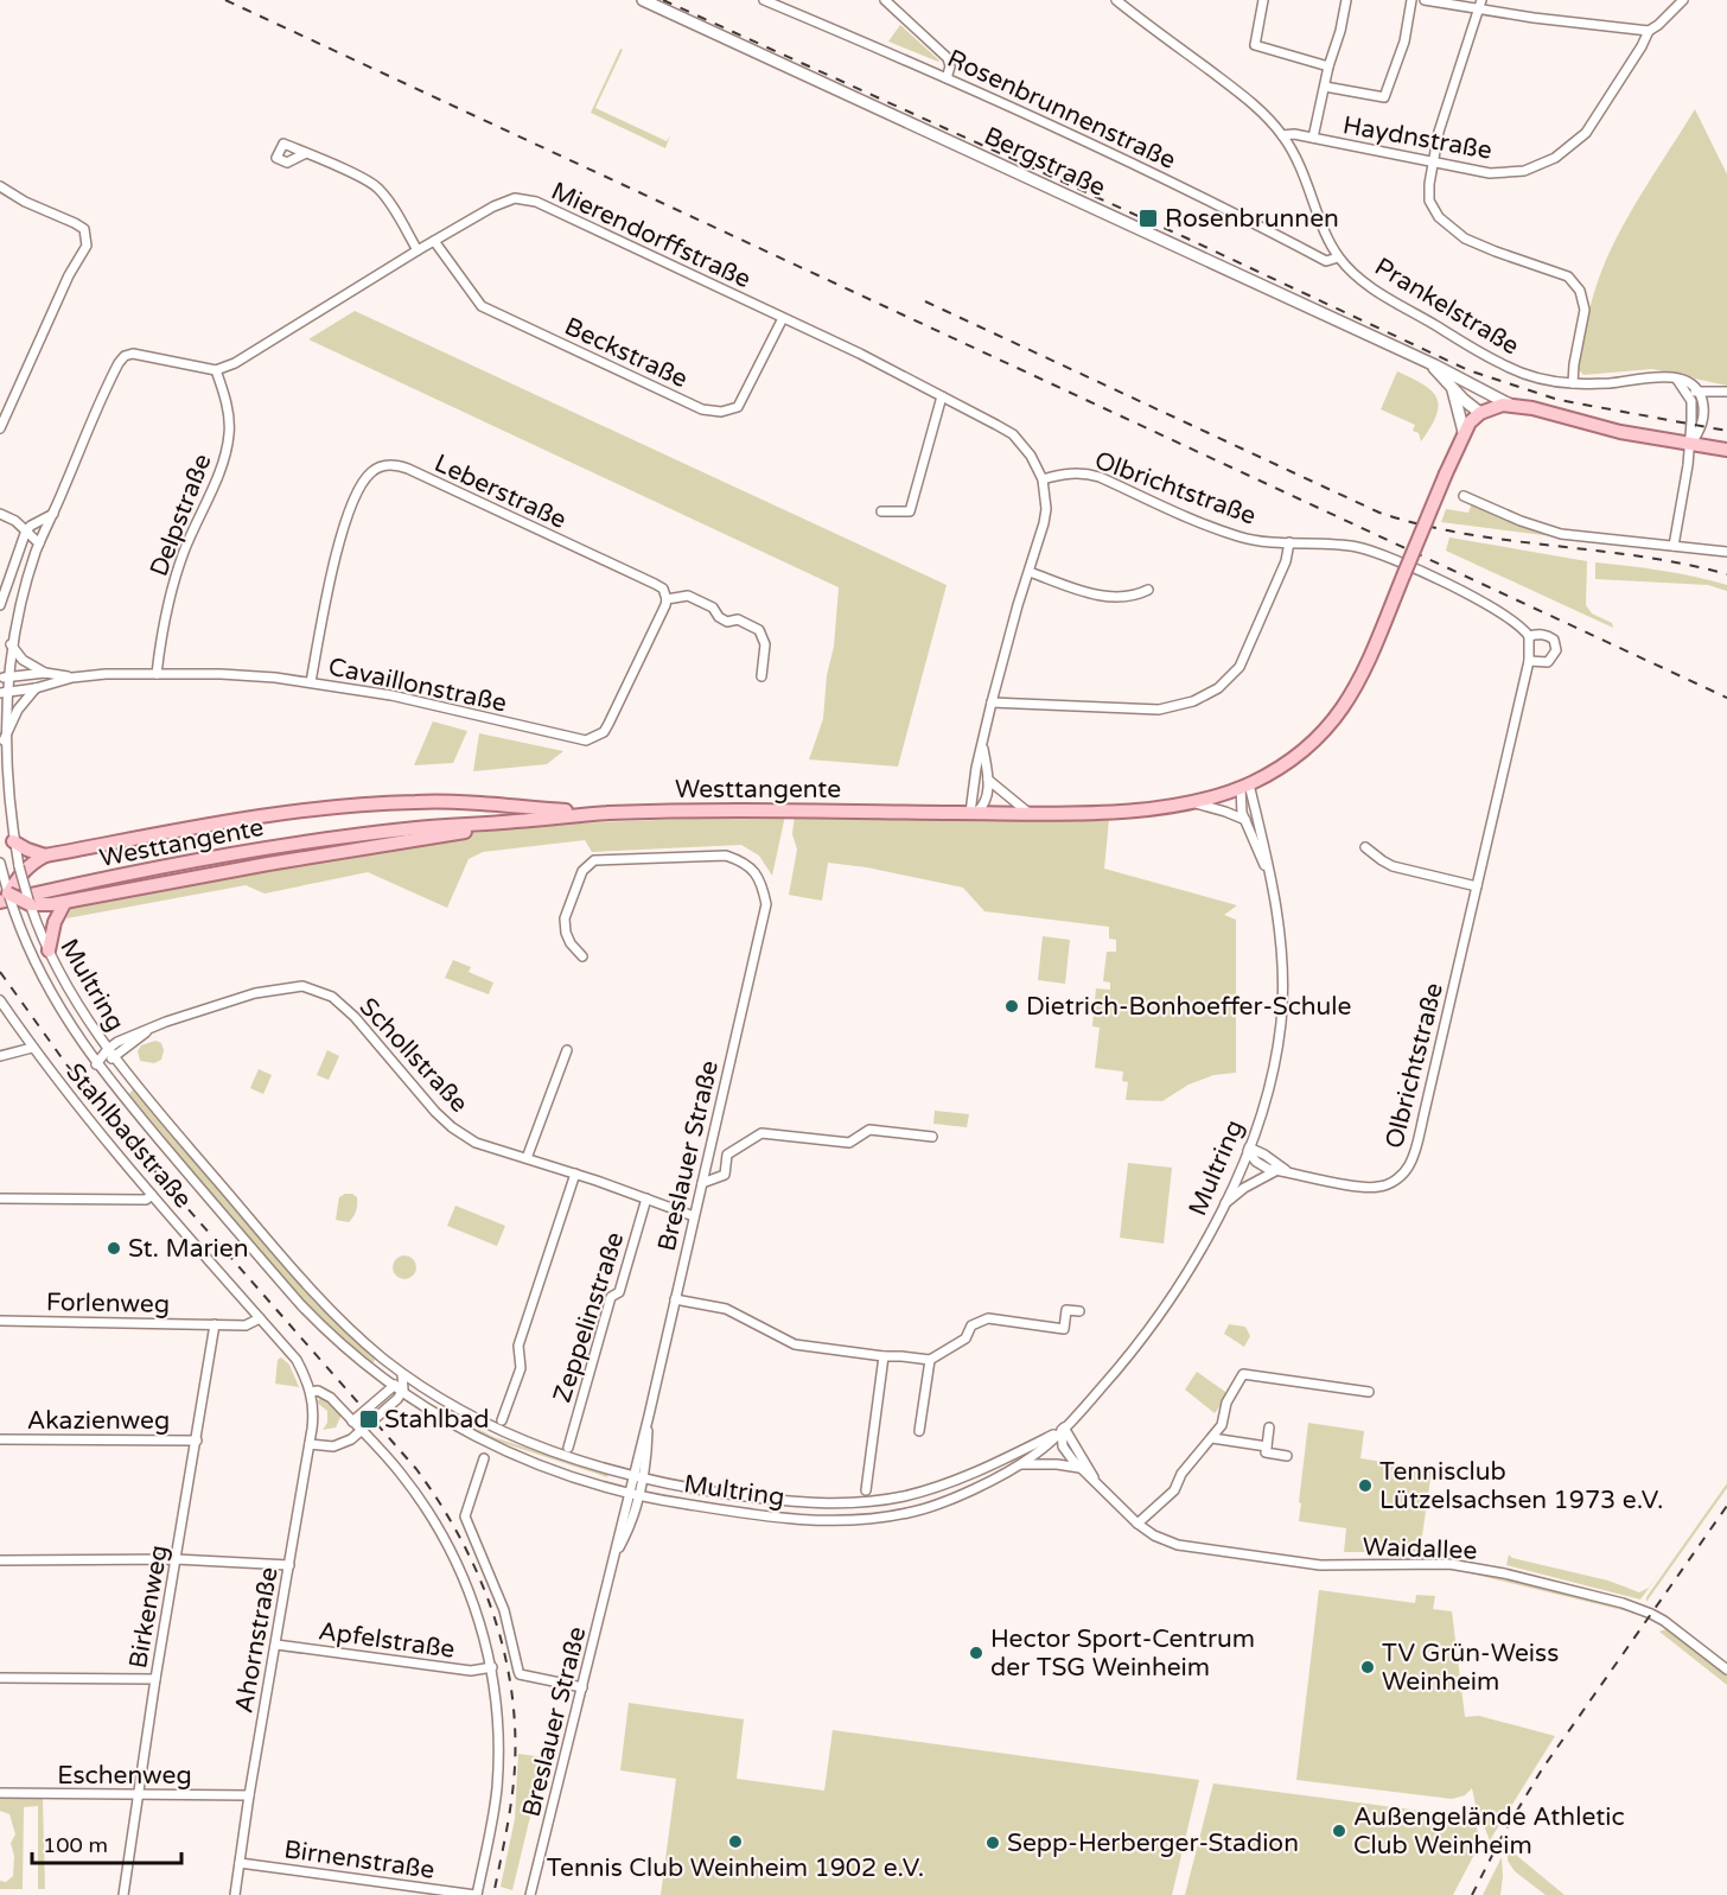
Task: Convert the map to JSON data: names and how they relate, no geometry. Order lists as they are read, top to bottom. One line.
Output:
{"streets":{"main road":["Bergstraße","Westtangente"],"street":["Rosenbrunnenstraße","Haydnstraße","Mierendorffstraße","Prankelstraße","Beckstraße","Olbrichtstraße","Leberstraße","Delpstraße","Cavaillonstraße","Multring","Schollstraße","Stahlbadstraße","Breslauer Straße","Forlenweg","Zeppelinstraße","Akazienweg","Waidallee","Birkenweg","Ahornstraße","Apfelstraße","Eschenweg","Birnenstraße"]},"crossings":[["Rosenbrunnenstraße","Prankelstraße"],["Haydnstraße","Prankelstraße"],["Mierendorffstraße","Beckstraße"],["Mierendorffstraße","Olbrichtstraße"],["Mierendorffstraße","Delpstraße"],["Mierendorffstraße","Westtangente"],["Mierendorffstraße","Multring"],["Olbrichtstraße","Multring"],["Leberstraße","Cavaillonstraße"],["Delpstraße","Cavaillonstraße"],["Delpstraße","Multring"],["Cavaillonstraße","Multring"],["Westtangente","Multring"],["Multring","Schollstraße"],["Multring","Breslauer Straße"],["Multring","Waidallee"],["Schollstraße","Breslauer Straße"],["Schollstraße","Zeppelinstraße"],["Stahlbadstraße","Forlenweg"],["Stahlbadstraße","Ahornstraße"],["Forlenweg","Birkenweg"],["Akazienweg","Birkenweg"],["Birkenweg","Eschenweg"],["Ahornstraße","Apfelstraße"],["Ahornstraße","Eschenweg"],["Ahornstraße","Birnenstraße"]],"places":{"transit":["Rosenbrunnen","Stahlbad"],"other":["Dietrich-Bonhoeffer-Schule","St. Marien","Tennisclub Lützelsachsen 1973 e.V.","Hector Sport-Centrum der TSG Weinheim","TV Grün-Weiss Weinheim","Außengelände Athletic Club Weinheim","Tennis Club Weinheim 1902 e.V.","Sepp-Herberger-Stadion"]},"scale_bar":"100 m"}
